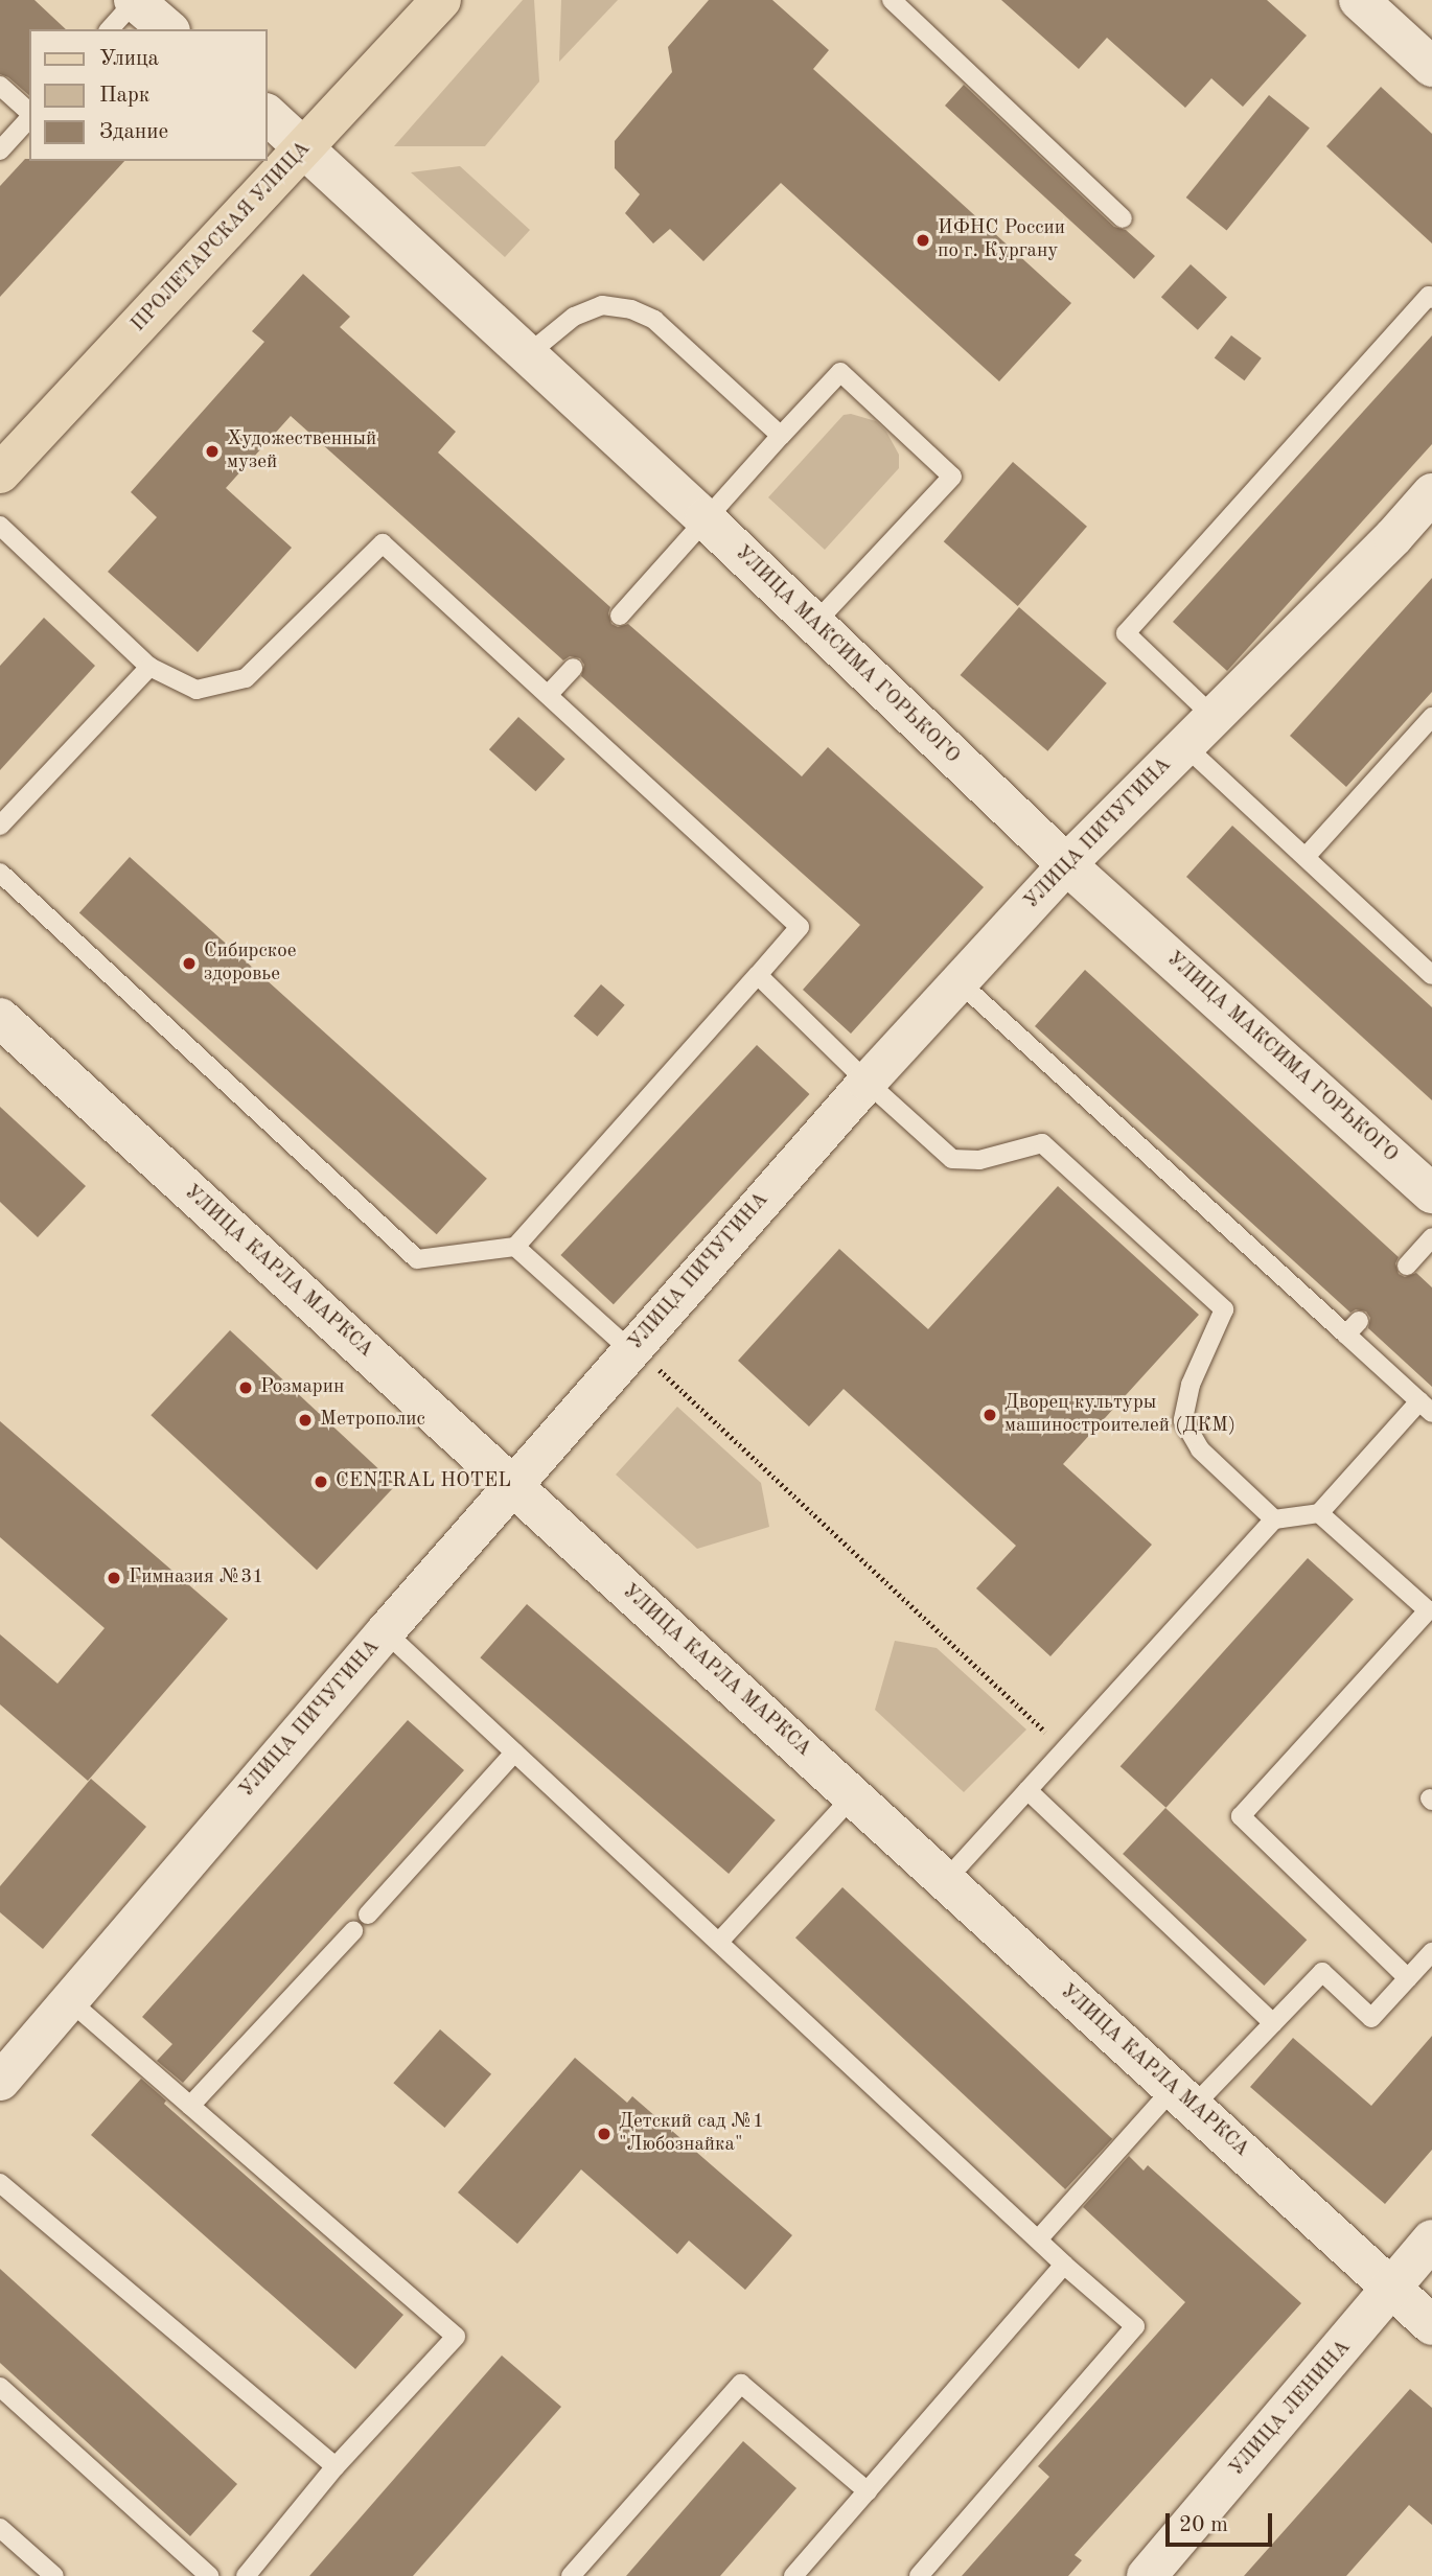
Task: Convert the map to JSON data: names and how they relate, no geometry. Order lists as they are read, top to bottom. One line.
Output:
{"streets":{"main road":["ПРОЛЕТАРСКАЯ УЛИЦА","УЛИЦА МАКСИМА ГОРЬКОГО","УЛИЦА ПИЧУГИНА","УЛИЦА КАРЛА МАРКСА","УЛИЦА ЛЕНИНА"]},"crossings":[["ПРОЛЕТАРСКАЯ УЛИЦА","УЛИЦА МАКСИМА ГОРЬКОГО"],["УЛИЦА МАКСИМА ГОРЬКОГО","УЛИЦА ПИЧУГИНА"],["УЛИЦА ПИЧУГИНА","УЛИЦА КАРЛА МАРКСА"],["УЛИЦА КАРЛА МАРКСА","УЛИЦА ЛЕНИНА"]],"places":["ИФНС России по г. Кургану","Художественный музей","Сибирское здоровье","Розмарин","Дворец культуры машиностроителей (ДКМ)","Метрополис","СENTRAL HOTEL","Гимназия №31","Детский cад №1 \"Любознайка\""],"legend":["Улица","Парк","Здание"],"scale_bar":"20 m"}
